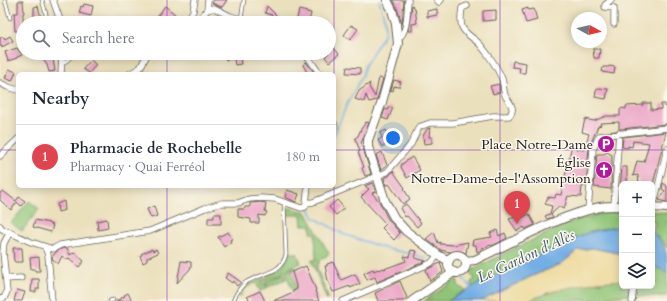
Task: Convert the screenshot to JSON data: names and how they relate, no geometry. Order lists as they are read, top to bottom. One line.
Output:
{"water":["Le Gardon d'Alès"],"places":{"parking":["Place Notre-Dame"],"church":["Église Notre-Dame-de-l'Assomption"]},"north":"right","page":{"search":"Search here","heading":"Nearby","list":[{"mark":"1","name":"Pharmacie de Rochebelle","note":"Pharmacy · Quai Ferréol","value":"180 m"}],"map_buttons":["+","−"],"pins":"1"}}
